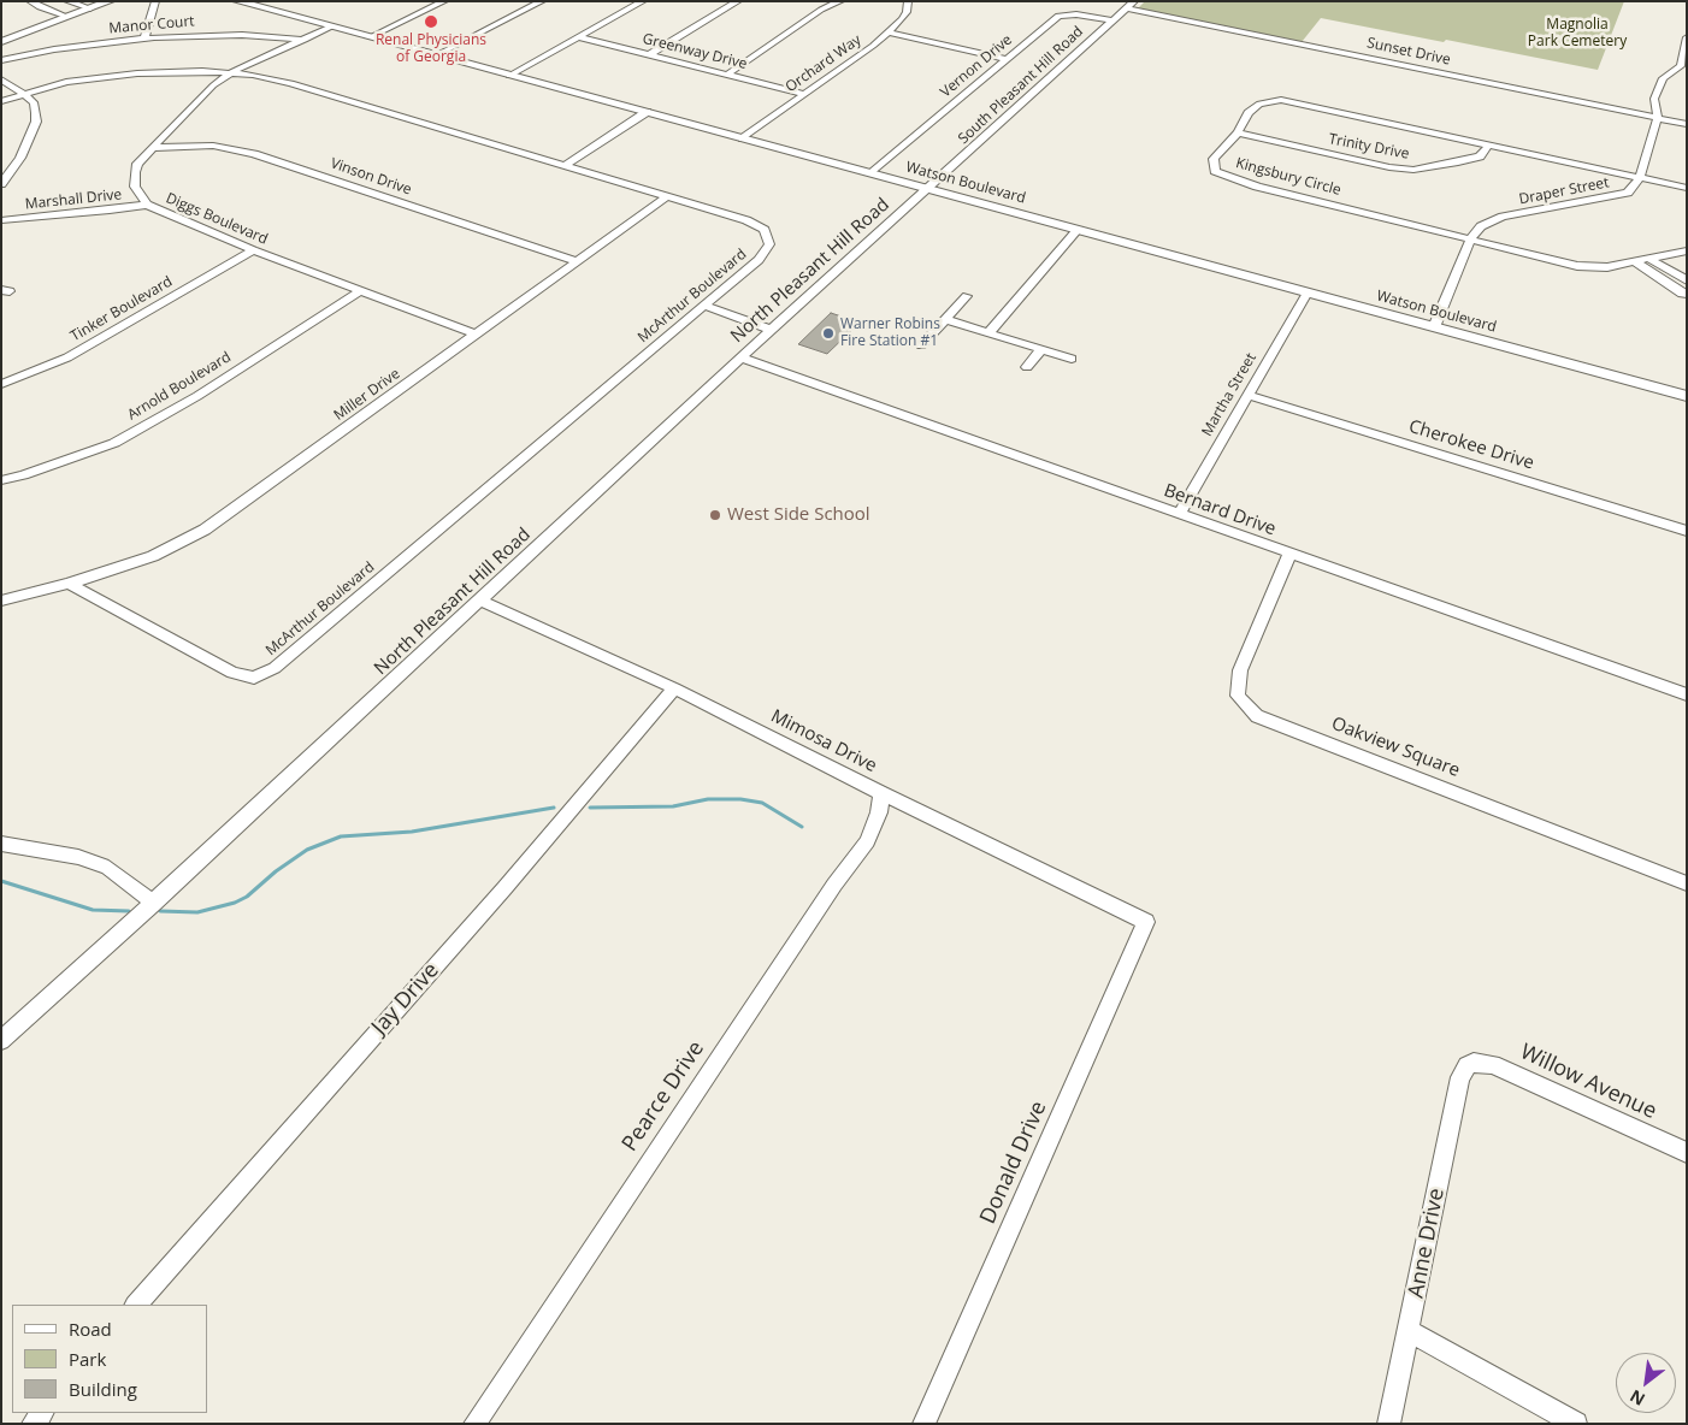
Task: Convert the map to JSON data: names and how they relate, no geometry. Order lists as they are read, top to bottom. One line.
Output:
{"streets":{"main road":["Watson Boulevard"],"street":["Manor Court","Greenway Drive","Sunset Drive","Orchard Way","Vernon Drive","South Pleasant Hill Road","Trinity Drive","Vinson Drive","Kingsbury Circle","Draper Street","Marshall Drive","Diggs Boulevard","North Pleasant Hill Road","McArthur Boulevard","Tinker Boulevard","Arnold Boulevard","Miller Drive","Martha Street","Cherokee Drive","Bernard Drive","Mimosa Drive","Oakview Square","Jay Drive","Willow Avenue","Pearce Drive","Donald Drive","Anne Drive"]},"crossings":[["Manor Court","Diggs Boulevard"],["Greenway Drive","Orchard Way"],["Sunset Drive","South Pleasant Hill Road"],["Orchard Way","Watson Boulevard"],["Vernon Drive","South Pleasant Hill Road"],["Vernon Drive","Watson Boulevard"],["South Pleasant Hill Road","Watson Boulevard"],["South Pleasant Hill Road","North Pleasant Hill Road"],["Trinity Drive","Kingsbury Circle"],["Vinson Drive","Diggs Boulevard"],["Vinson Drive","Miller Drive"],["Kingsbury Circle","Draper Street"],["Watson Boulevard","Draper Street"],["Watson Boulevard","Diggs Boulevard"],["Watson Boulevard","North Pleasant Hill Road"],["Watson Boulevard","Martha Street"],["Marshall Drive","Diggs Boulevard"],["Diggs Boulevard","McArthur Boulevard"],["Diggs Boulevard","Tinker Boulevard"],["Diggs Boulevard","Arnold Boulevard"],["Diggs Boulevard","Miller Drive"],["North Pleasant Hill Road","Bernard Drive"],["North Pleasant Hill Road","Mimosa Drive"],["McArthur Boulevard","Miller Drive"],["Martha Street","Cherokee Drive"],["Martha Street","Bernard Drive"],["Bernard Drive","Oakview Square"],["Mimosa Drive","Jay Drive"],["Mimosa Drive","Pearce Drive"],["Mimosa Drive","Donald Drive"],["Willow Avenue","Anne Drive"]],"parks":["Magnolia Park Cemetery"],"places":["Renal Physicians of Georgia","Warner Robins Fire Station #1","West Side School"],"legend":["Road","Park","Building"],"north":"bottom left"}
